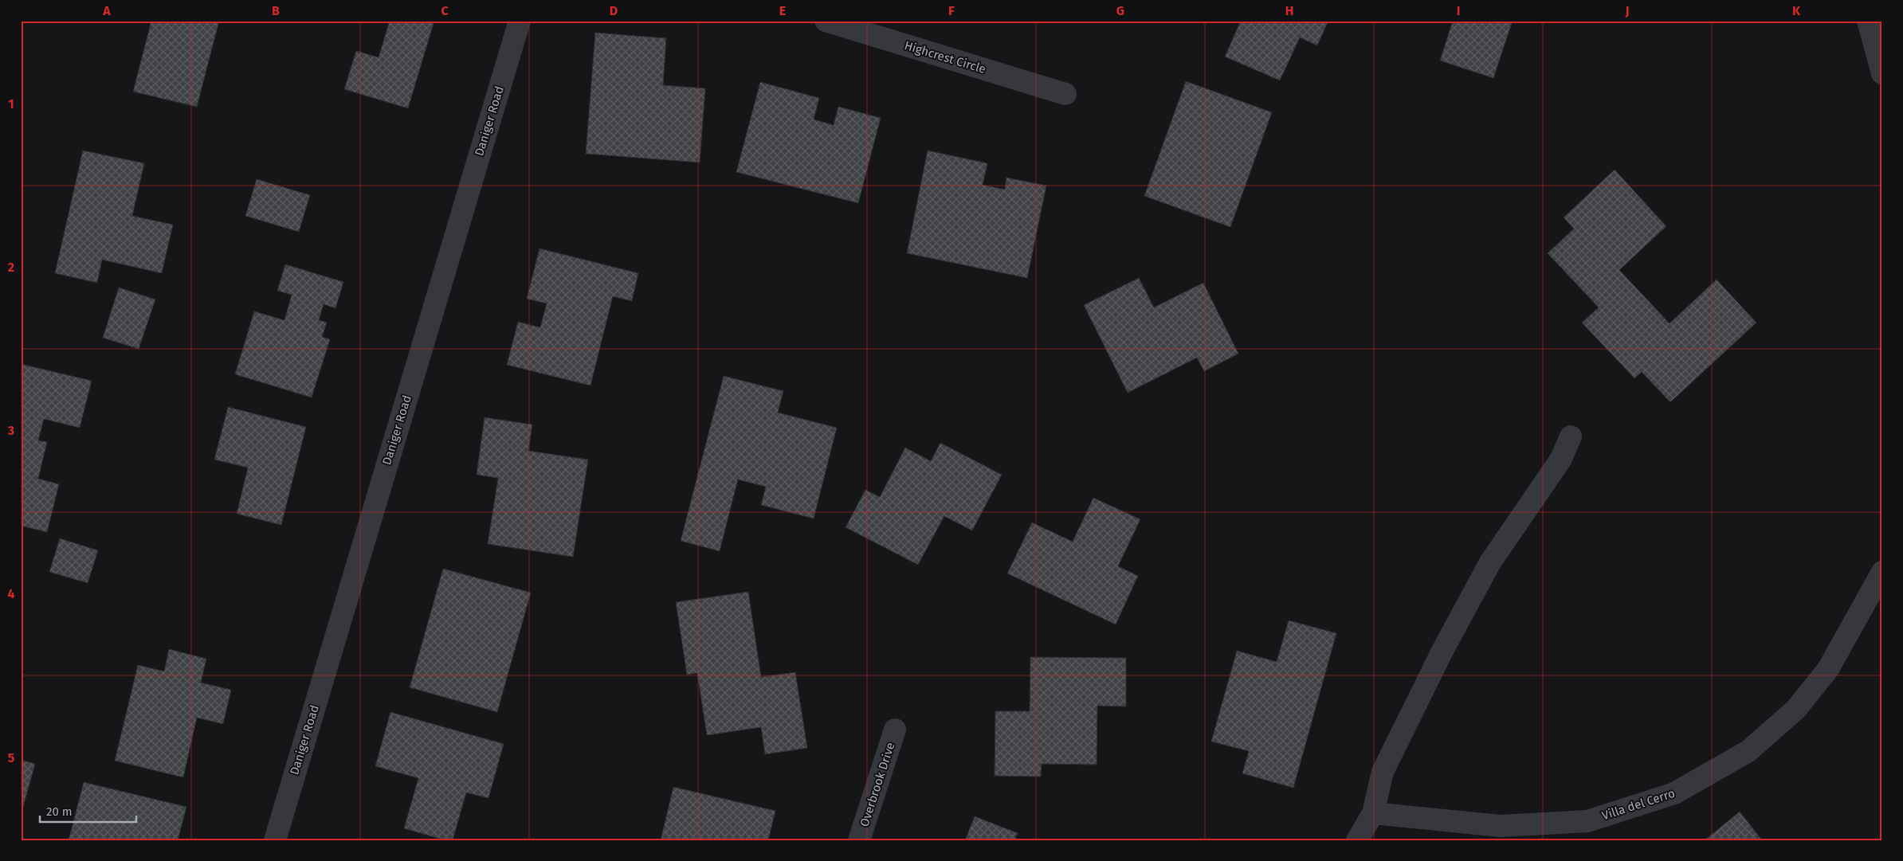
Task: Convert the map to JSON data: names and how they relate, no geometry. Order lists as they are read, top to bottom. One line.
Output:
{"streets":{"street":["Highcrest Circle","Daniger Road","Overbrook Drive","Villa del Cerro"]},"scale_bar":"20 m","grid":{"columns":["A","B","C","D","E","F","G","H","I","J","K"],"rows":["1","2","3","4","5"]}}
